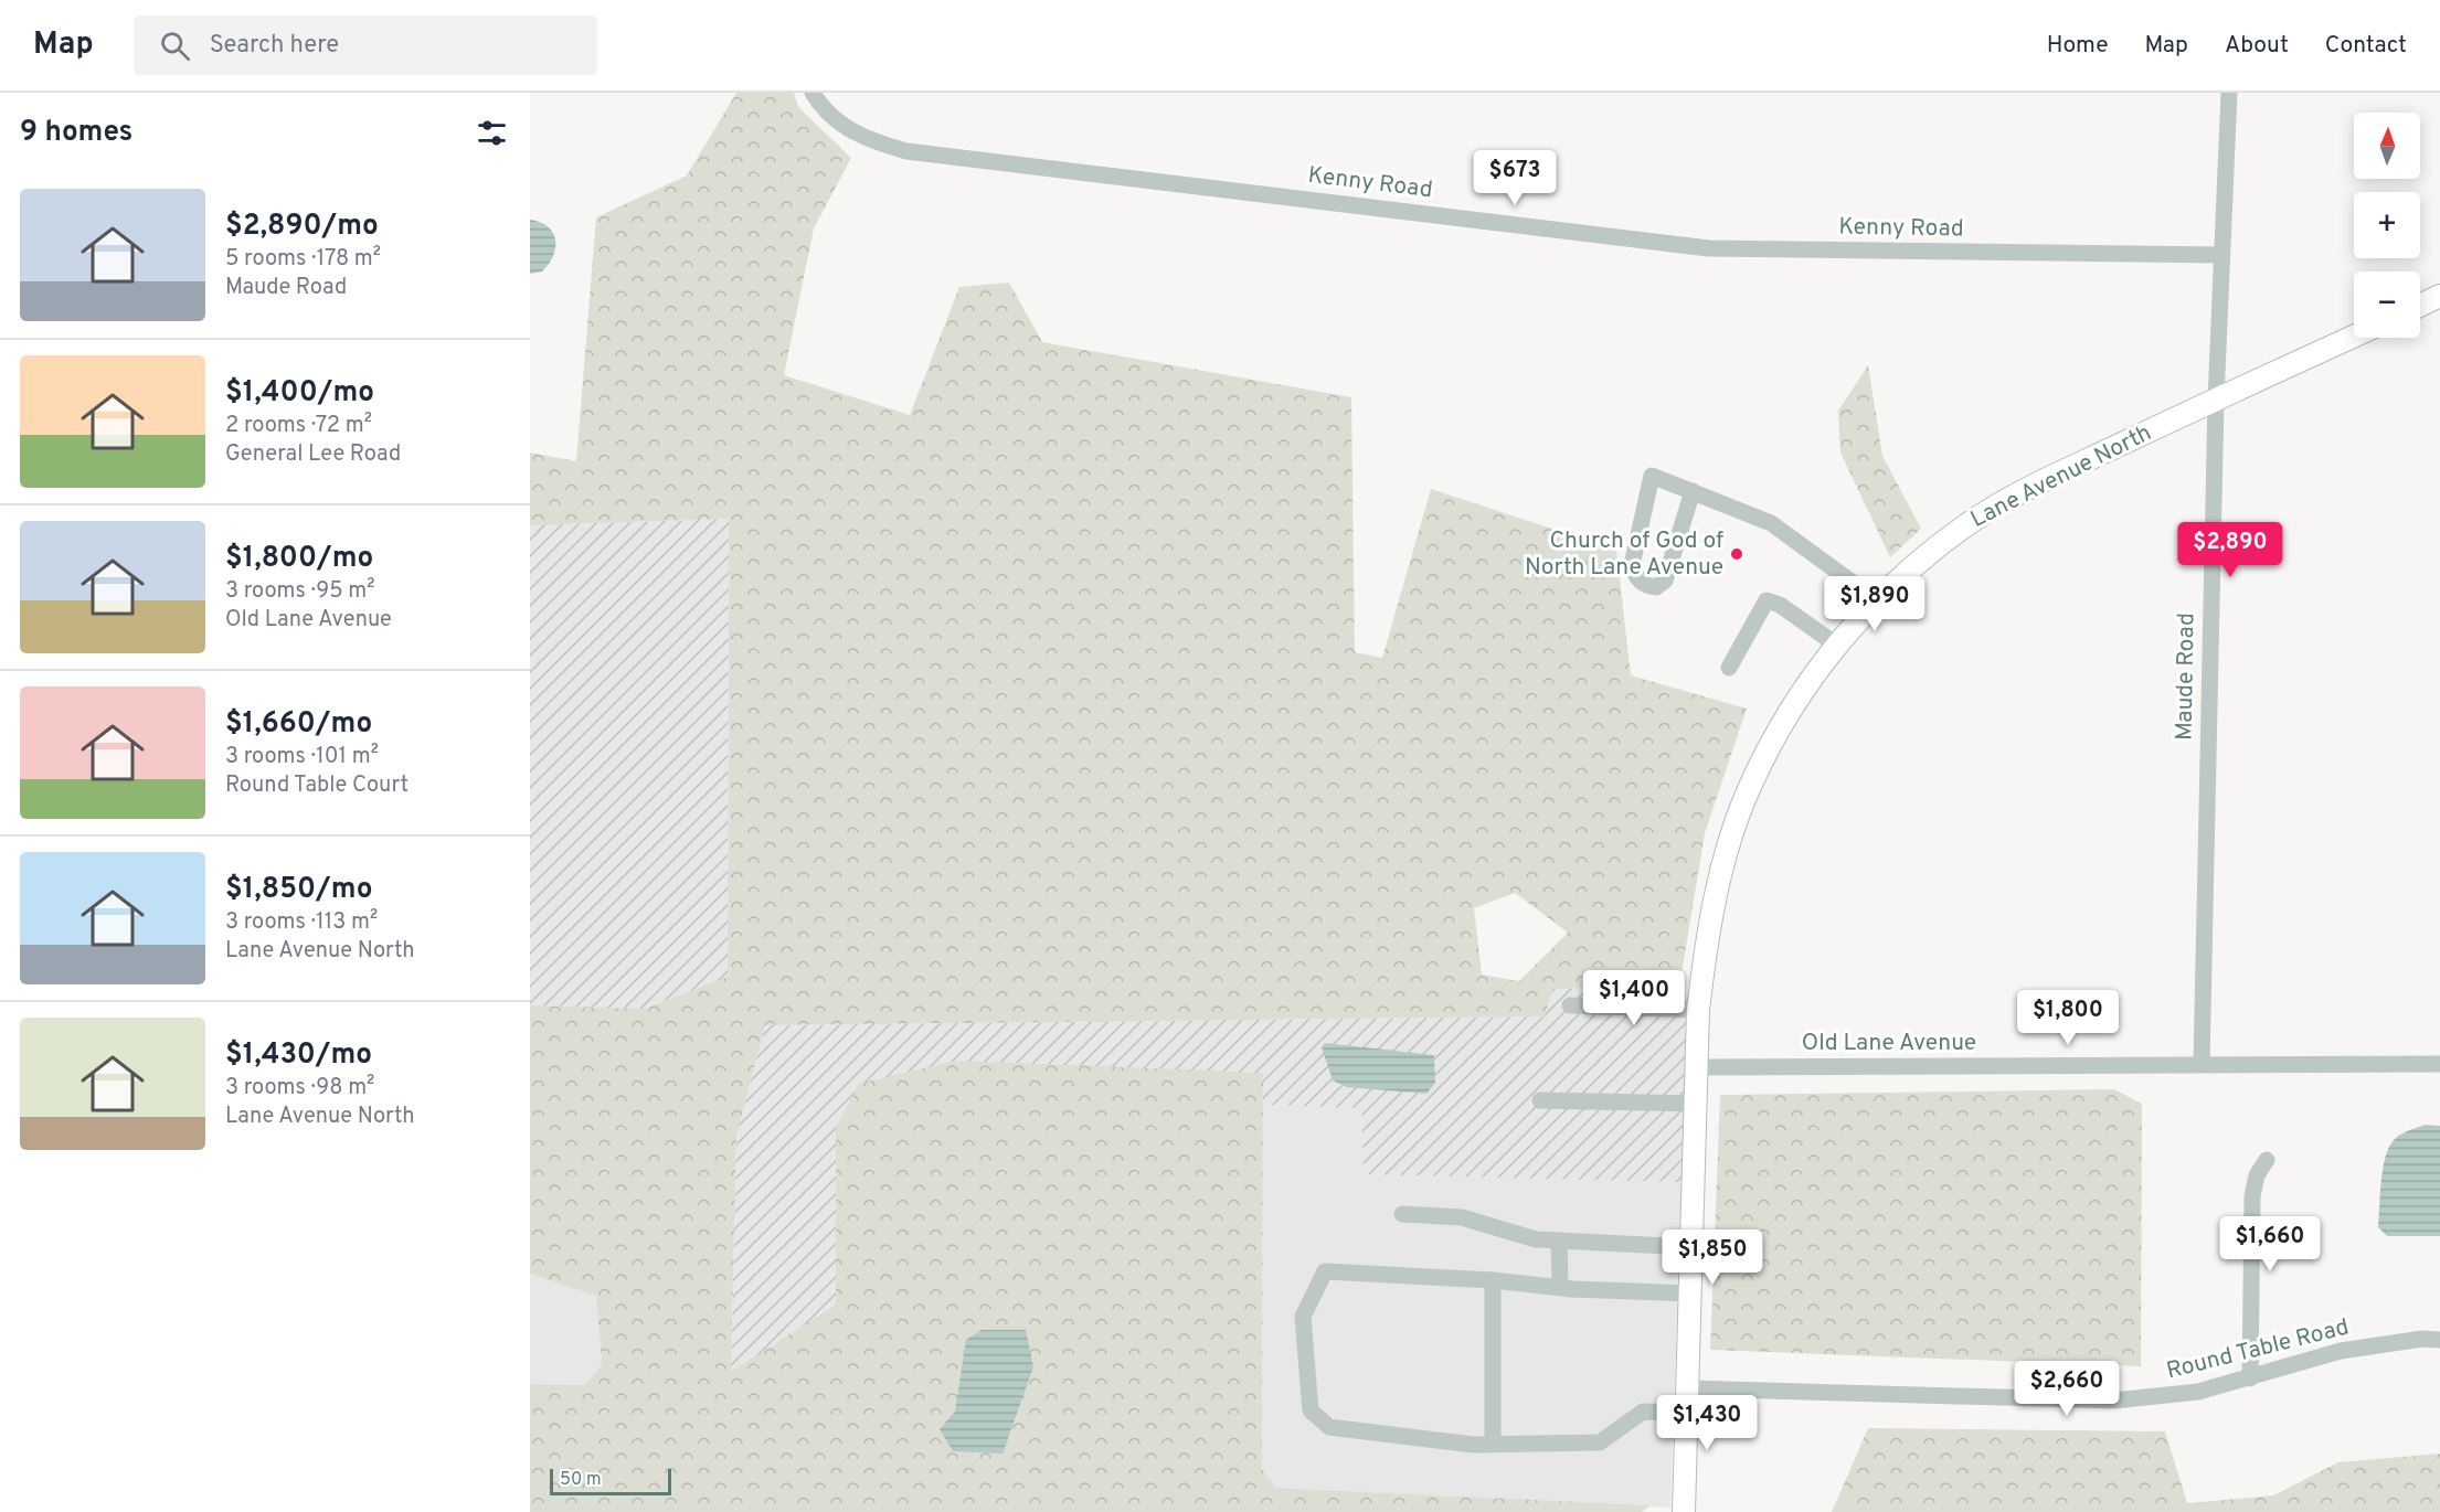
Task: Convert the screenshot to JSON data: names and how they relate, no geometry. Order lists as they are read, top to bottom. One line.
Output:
{"streets":{"main road":["Lane Avenue North"],"street":["Kenny Road","Maude Road","Old Lane Avenue","Round Table Road"]},"crossings":[["Kenny Road","Maude Road"],["Lane Avenue North","Maude Road"],["Lane Avenue North","Old Lane Avenue"],["Lane Avenue North","Round Table Road"],["Maude Road","Old Lane Avenue"]],"places":["Church of God of North Lane Avenue"],"scale_bar":"50 m","north":"top","page":{"header":"Map","search":"Search here","nav":["Home","Map","About","Contact"],"heading":"9 homes","map_buttons":["+","−"],"price":["$673","$2,890","$1,890","$1,400","$1,800","$1,660","$1,850","$2,660","$1,430"],"list":[{"name":"$2,890/mo","note":"5 rooms · 178 m² · Maude Road"},{"name":"$1,400/mo","note":"2 rooms · 72 m² · General Lee Road"},{"name":"$1,800/mo","note":"3 rooms · 95 m² · Old Lane Avenue"},{"name":"$1,660/mo","note":"3 rooms · 101 m² · Round Table Court"},{"name":"$1,850/mo","note":"3 rooms · 113 m² · Lane Avenue North"},{"name":"$1,430/mo","note":"3 rooms · 98 m² · Lane Avenue North"}],"scale":"50 m"}}
